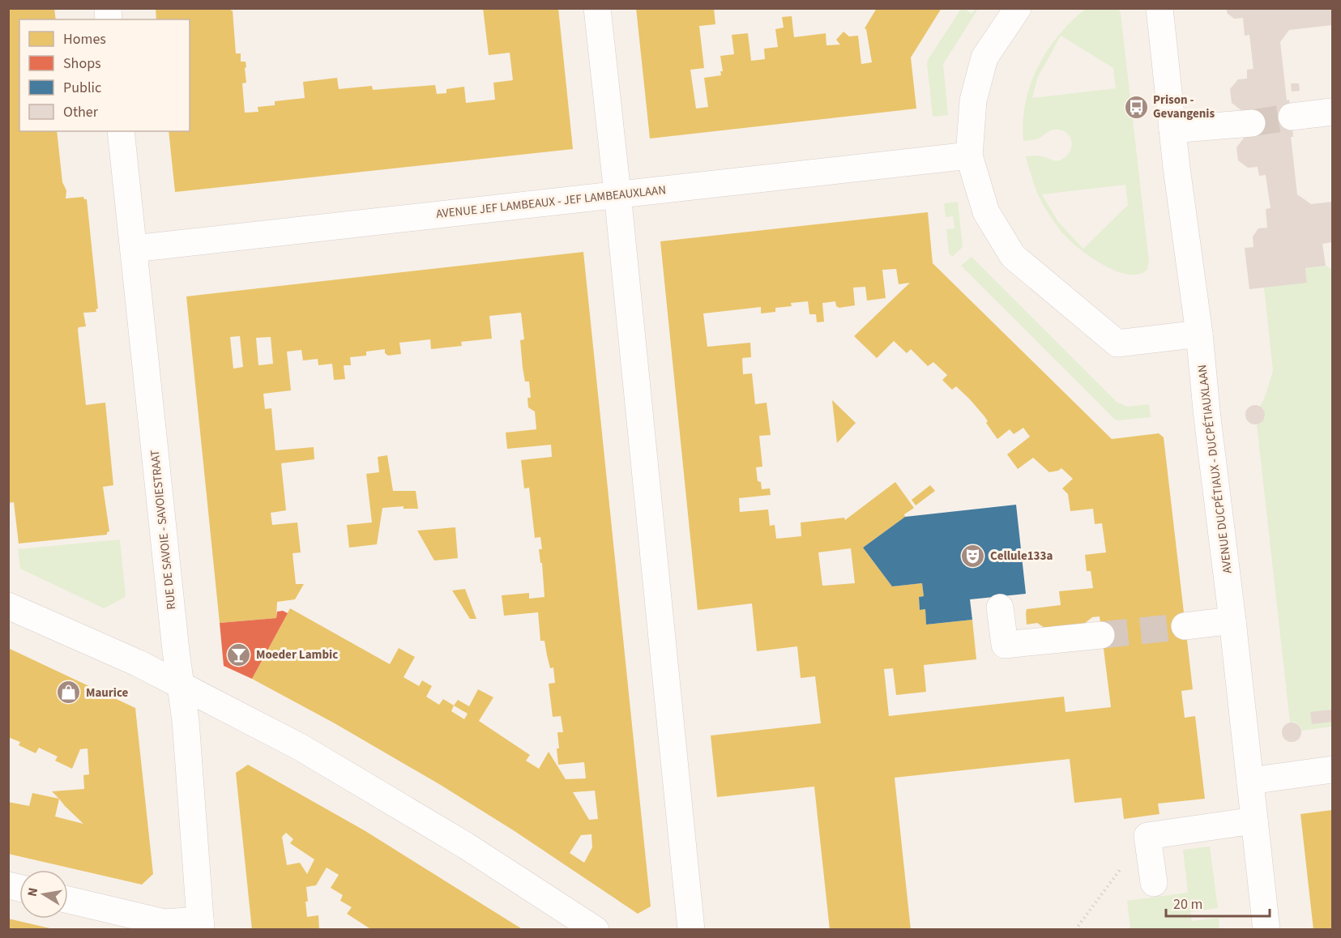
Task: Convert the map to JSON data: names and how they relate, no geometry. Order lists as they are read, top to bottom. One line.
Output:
{"streets":{"street":["AVENUE JEF LAMBEAUX - JEF LAMBEAUXLAAN","AVENUE DUCPÉTIAUX - DUCPÉTIAUXLAAN","RUE DE SAVOIE - SAVOIESTRAAT"]},"crossings":[["AVENUE JEF LAMBEAUX - JEF LAMBEAUXLAAN","RUE DE SAVOIE - SAVOIESTRAAT"]],"places":{"bus stop":["Prison - Gevangenis"],"theatre":["Cellule133a"],"bar":["Moeder Lambic"],"shop":["Maurice"]},"legend":["Homes","Shops","Public","Other"],"scale_bar":"20 m","north":"left"}
